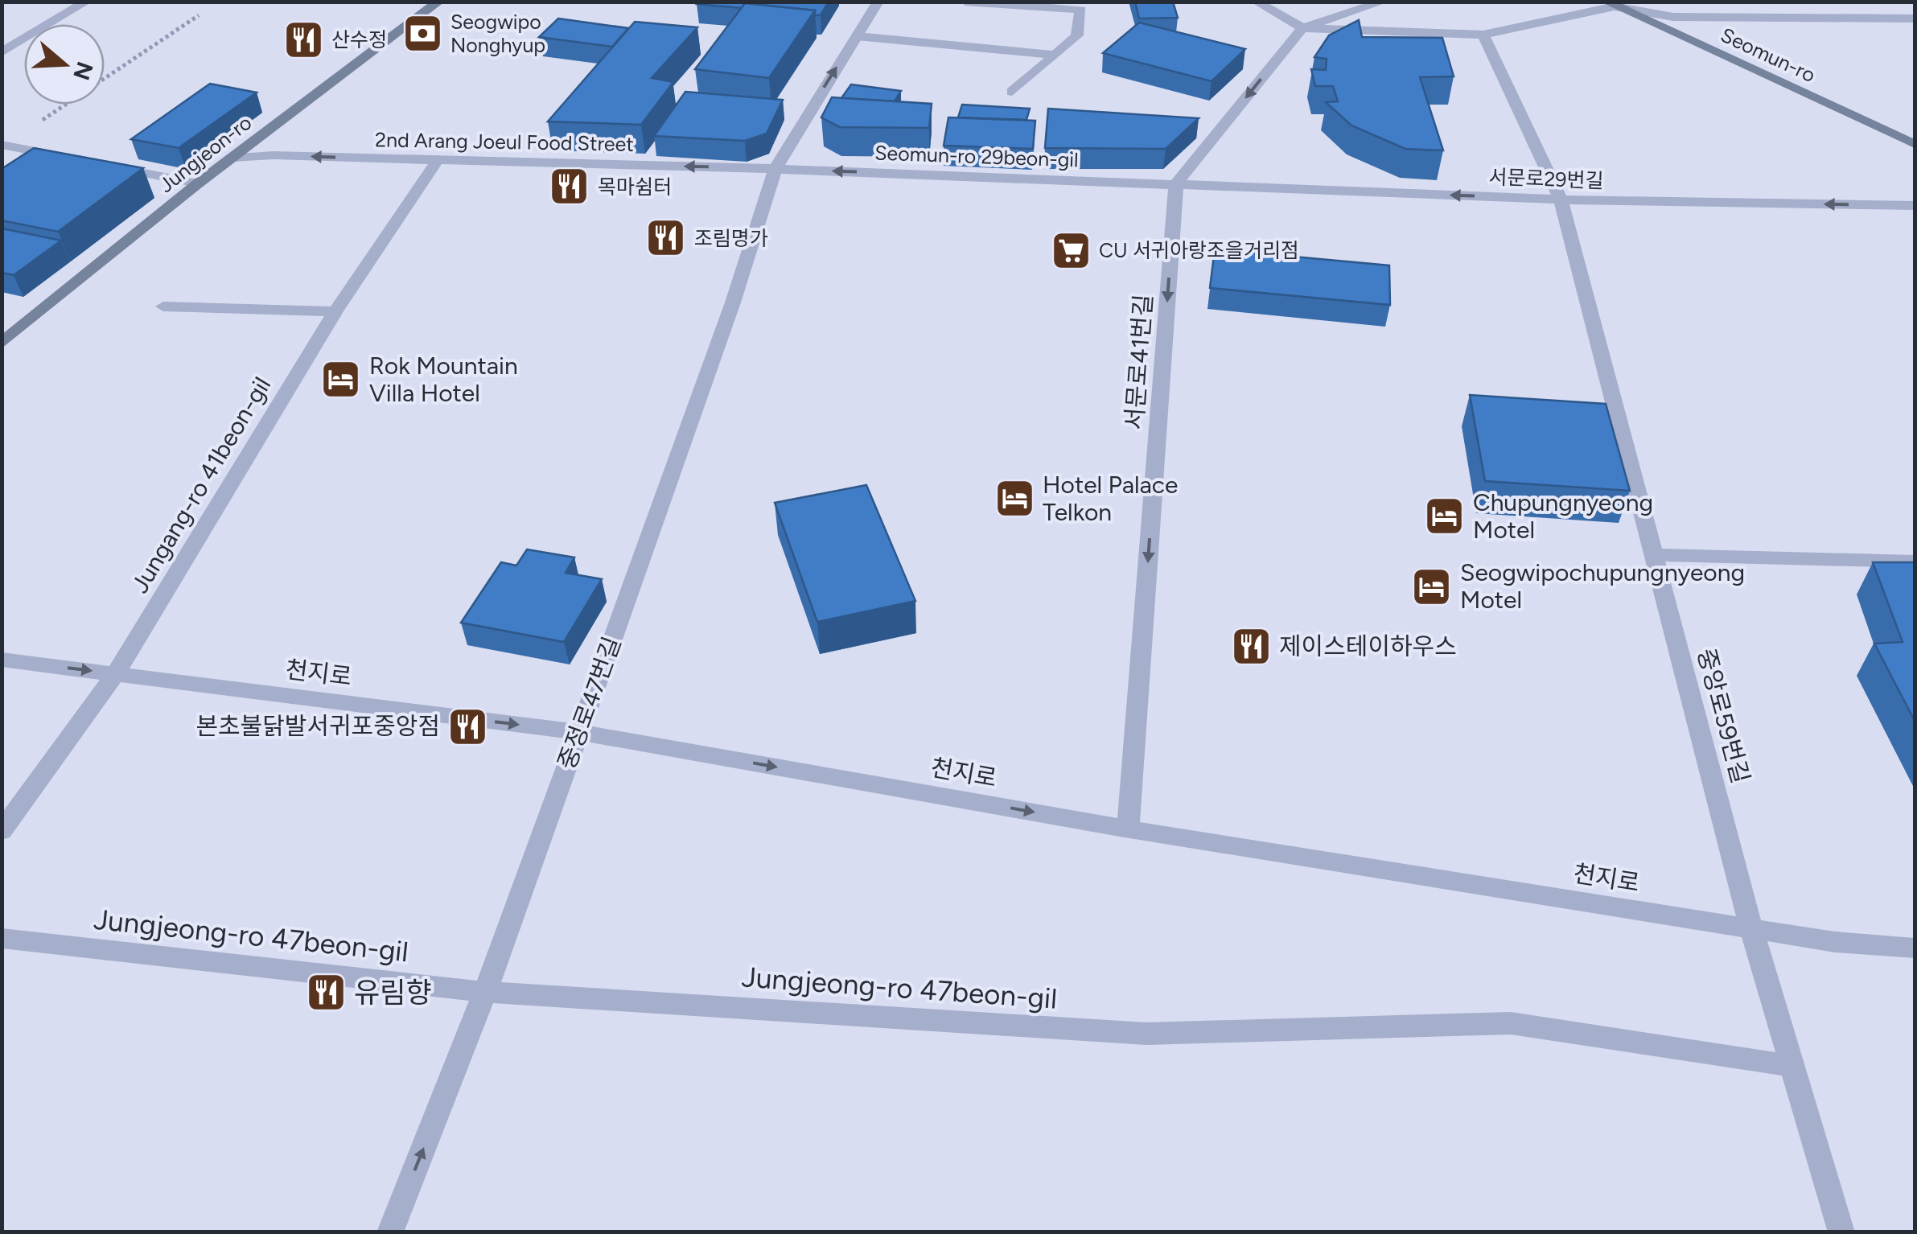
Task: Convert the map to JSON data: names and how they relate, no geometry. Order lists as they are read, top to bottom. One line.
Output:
{"streets":{"street":["Seomun-ro","2nd Arang Joeul Food Street","Jungjeon-ro","Seomun-ro 29beon-gil","서문로29번길","서문로41번길","Jungang-ro 41beon-gil","천지로","중정로47번길","중앙로59번길","Jungjeong-ro 47beon-gil"]},"crossings":[["2nd Arang Joeul Food Street","Jungjeon-ro"],["2nd Arang Joeul Food Street","Seomun-ro 29beon-gil"],["2nd Arang Joeul Food Street","Jungang-ro 41beon-gil"],["2nd Arang Joeul Food Street","중정로47번길"],["Seomun-ro 29beon-gil","서문로29번길"],["Seomun-ro 29beon-gil","서문로41번길"],["Seomun-ro 29beon-gil","중정로47번길"],["서문로29번길","서문로41번길"],["서문로29번길","중앙로59번길"],["서문로41번길","천지로"],["Jungang-ro 41beon-gil","천지로"],["천지로","중정로47번길"],["천지로","중앙로59번길"],["중정로47번길","Jungjeong-ro 47beon-gil"],["중앙로59번길","Jungjeong-ro 47beon-gil"]],"one_way":["2nd Arang Joeul Food Street","서문로41번길","천지로"],"places":{"bank":["Seogwipo Nonghyup"],"restaurant":["산수정","목마쉼터","조림명가","제이스테이하우스","본초불닭발서귀포중앙점","유림향"],"supermarket":["CU 서귀아랑조을거리점"],"hotel":["Rok Mountain Villa Hotel","Hotel Palace Telkon","Chupungnyeong Motel","Seogwipochupungnyeong Motel"]},"north":"right"}
